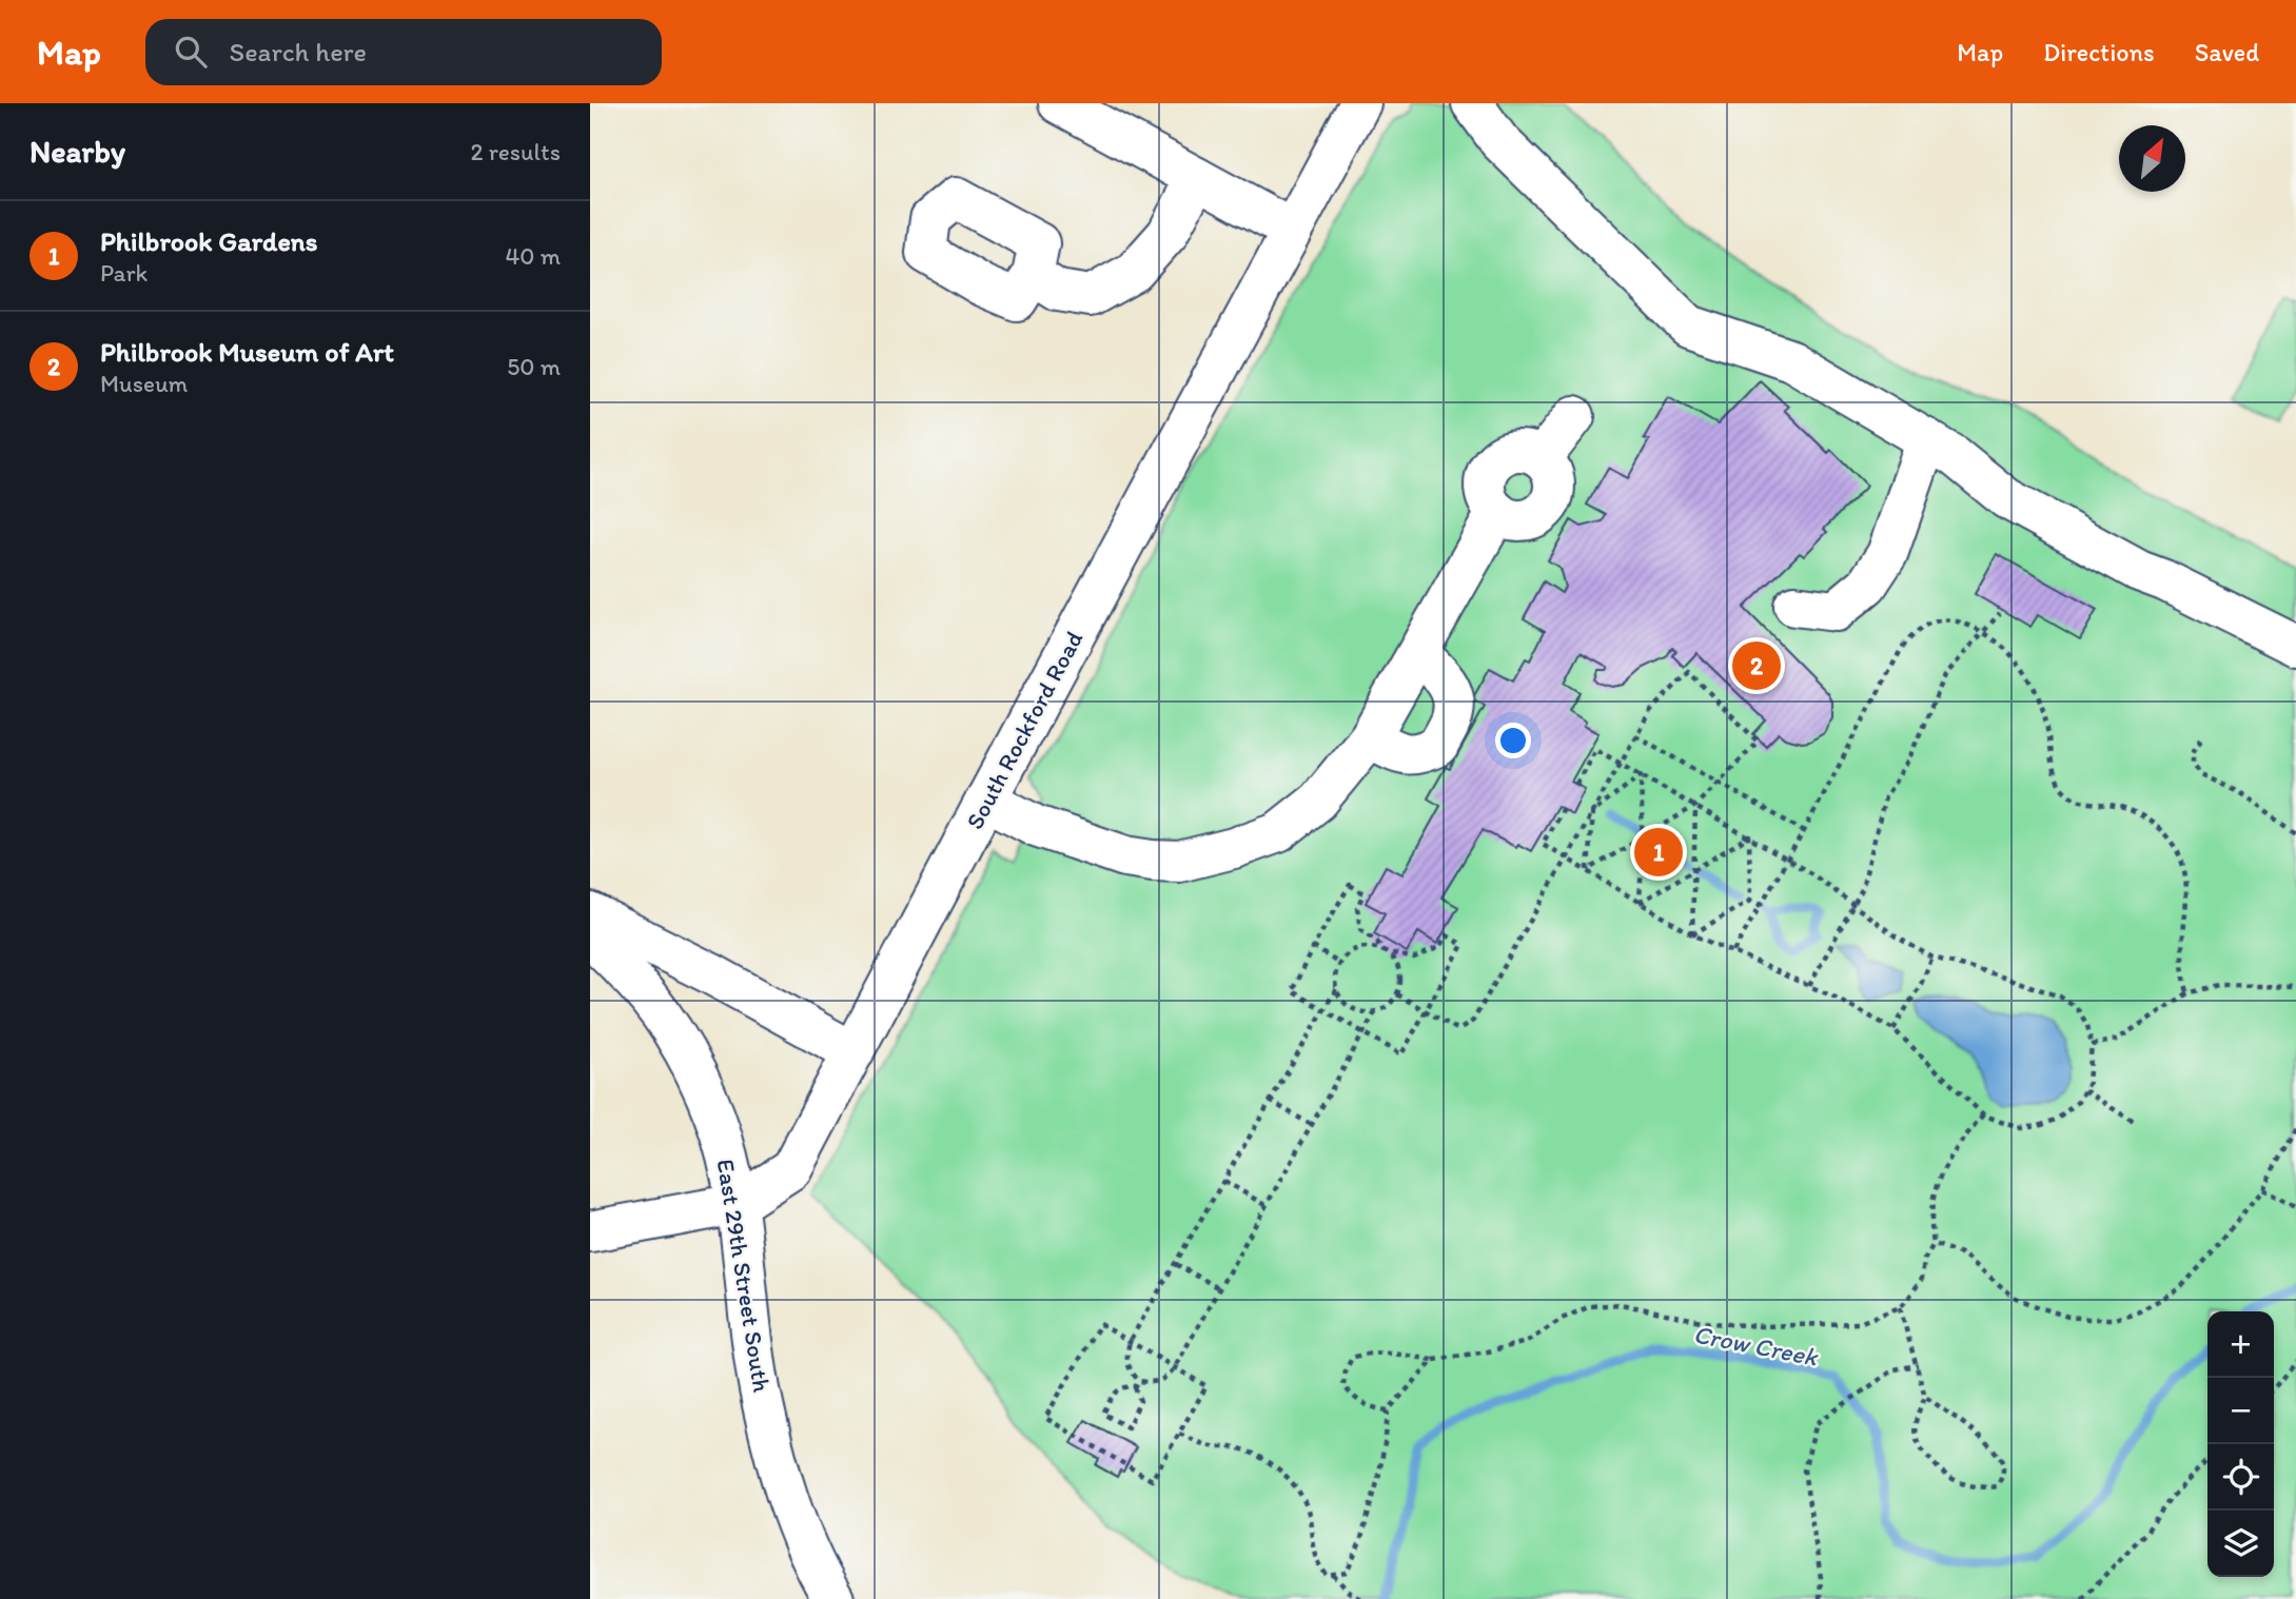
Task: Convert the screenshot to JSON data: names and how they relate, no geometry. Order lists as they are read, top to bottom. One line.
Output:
{"streets":{"street":["South Rockford Road","East 29th Street South"]},"crossings":[["South Rockford Road","East 29th Street South"]],"water":["Crow Creek"],"north":"top right","page":{"header":"Map","search":"Search here","nav":["Map","Directions","Saved"],"heading":["Nearby","2 results"],"list":[{"mark":"1","name":"Philbrook Gardens","note":"Park","value":"40 m"},{"mark":"2","name":"Philbrook Museum of Art","note":"Museum","value":"50 m"}],"pins":["2","1"],"map_buttons":["+","−"]}}
